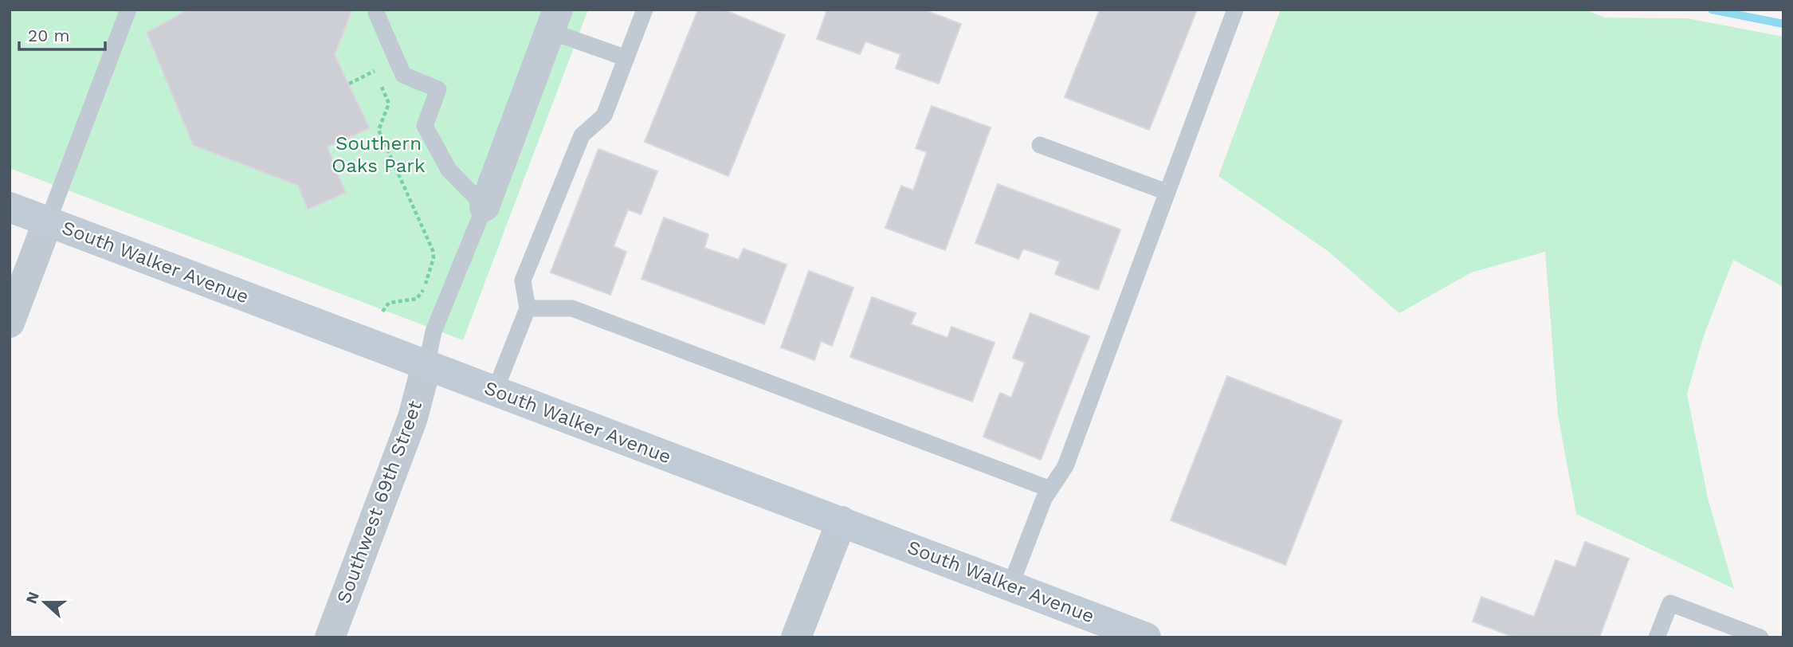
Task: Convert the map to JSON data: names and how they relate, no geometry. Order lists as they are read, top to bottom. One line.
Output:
{"streets":{"main road":["South Walker Avenue"],"street":["Southwest 69th Street"]},"crossings":[["South Walker Avenue","Southwest 69th Street"]],"parks":["Southern Oaks Park"],"scale_bar":"20 m","north":"left"}
